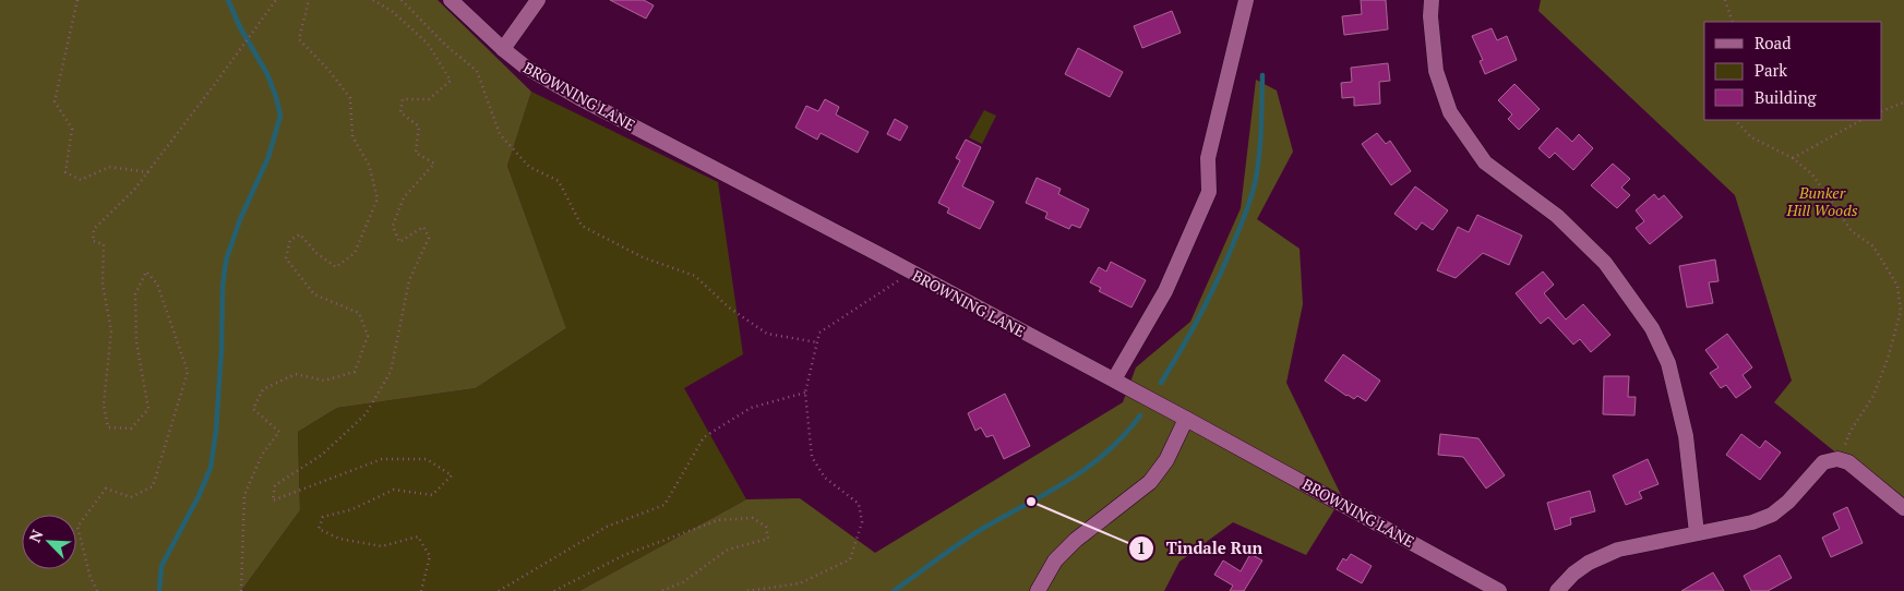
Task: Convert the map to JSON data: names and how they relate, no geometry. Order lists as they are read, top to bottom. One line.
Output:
{"streets":{"street":["BROWNING LANE"]},"parks":["Bunker Hill Woods"],"places":["Tindale Run"],"legend":["Road","Park","Building"],"north":"top left"}
